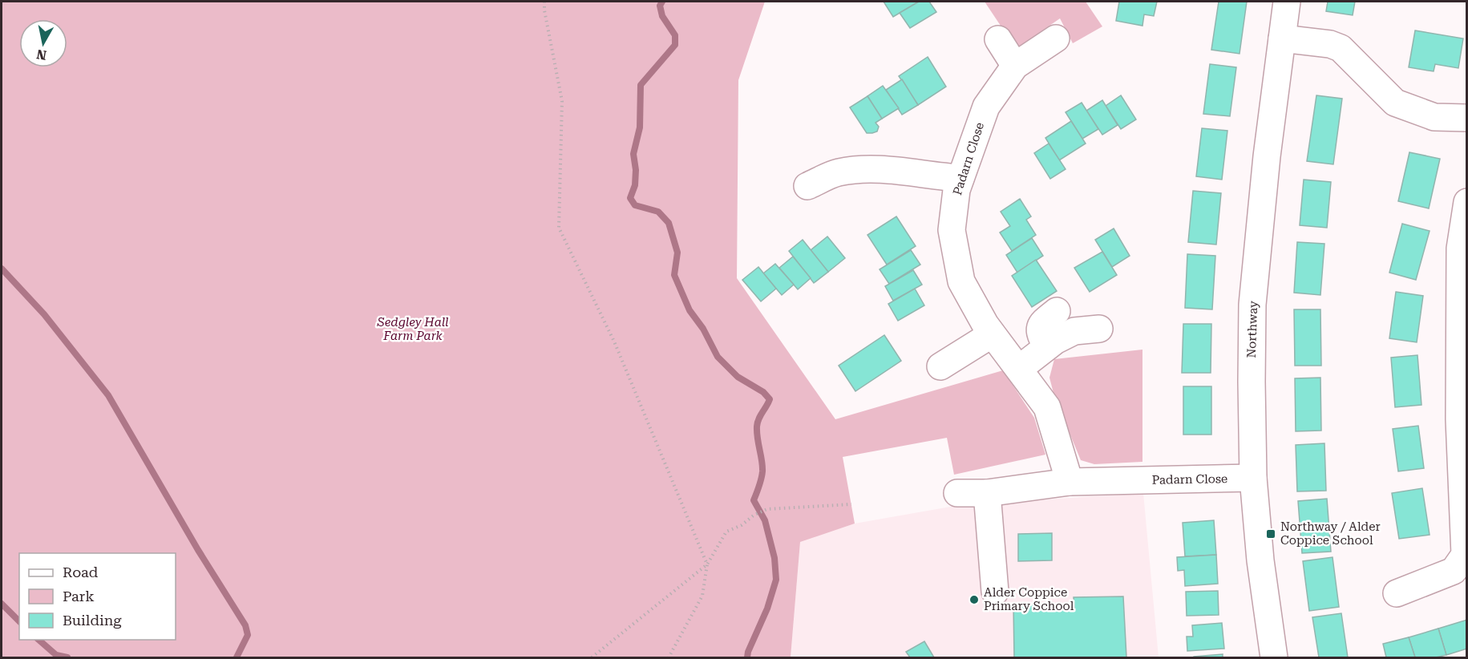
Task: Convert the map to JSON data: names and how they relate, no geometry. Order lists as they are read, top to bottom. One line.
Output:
{"streets":{"street":["Padarn Close","Northway"]},"crossings":[["Padarn Close","Northway"]],"parks":["Sedgley Hall Farm Park"],"places":{"transit":["Northway / Alder Coppice School"],"other":["Alder Coppice Primary School"]},"legend":["Road","Park","Building"],"north":"bottom"}
